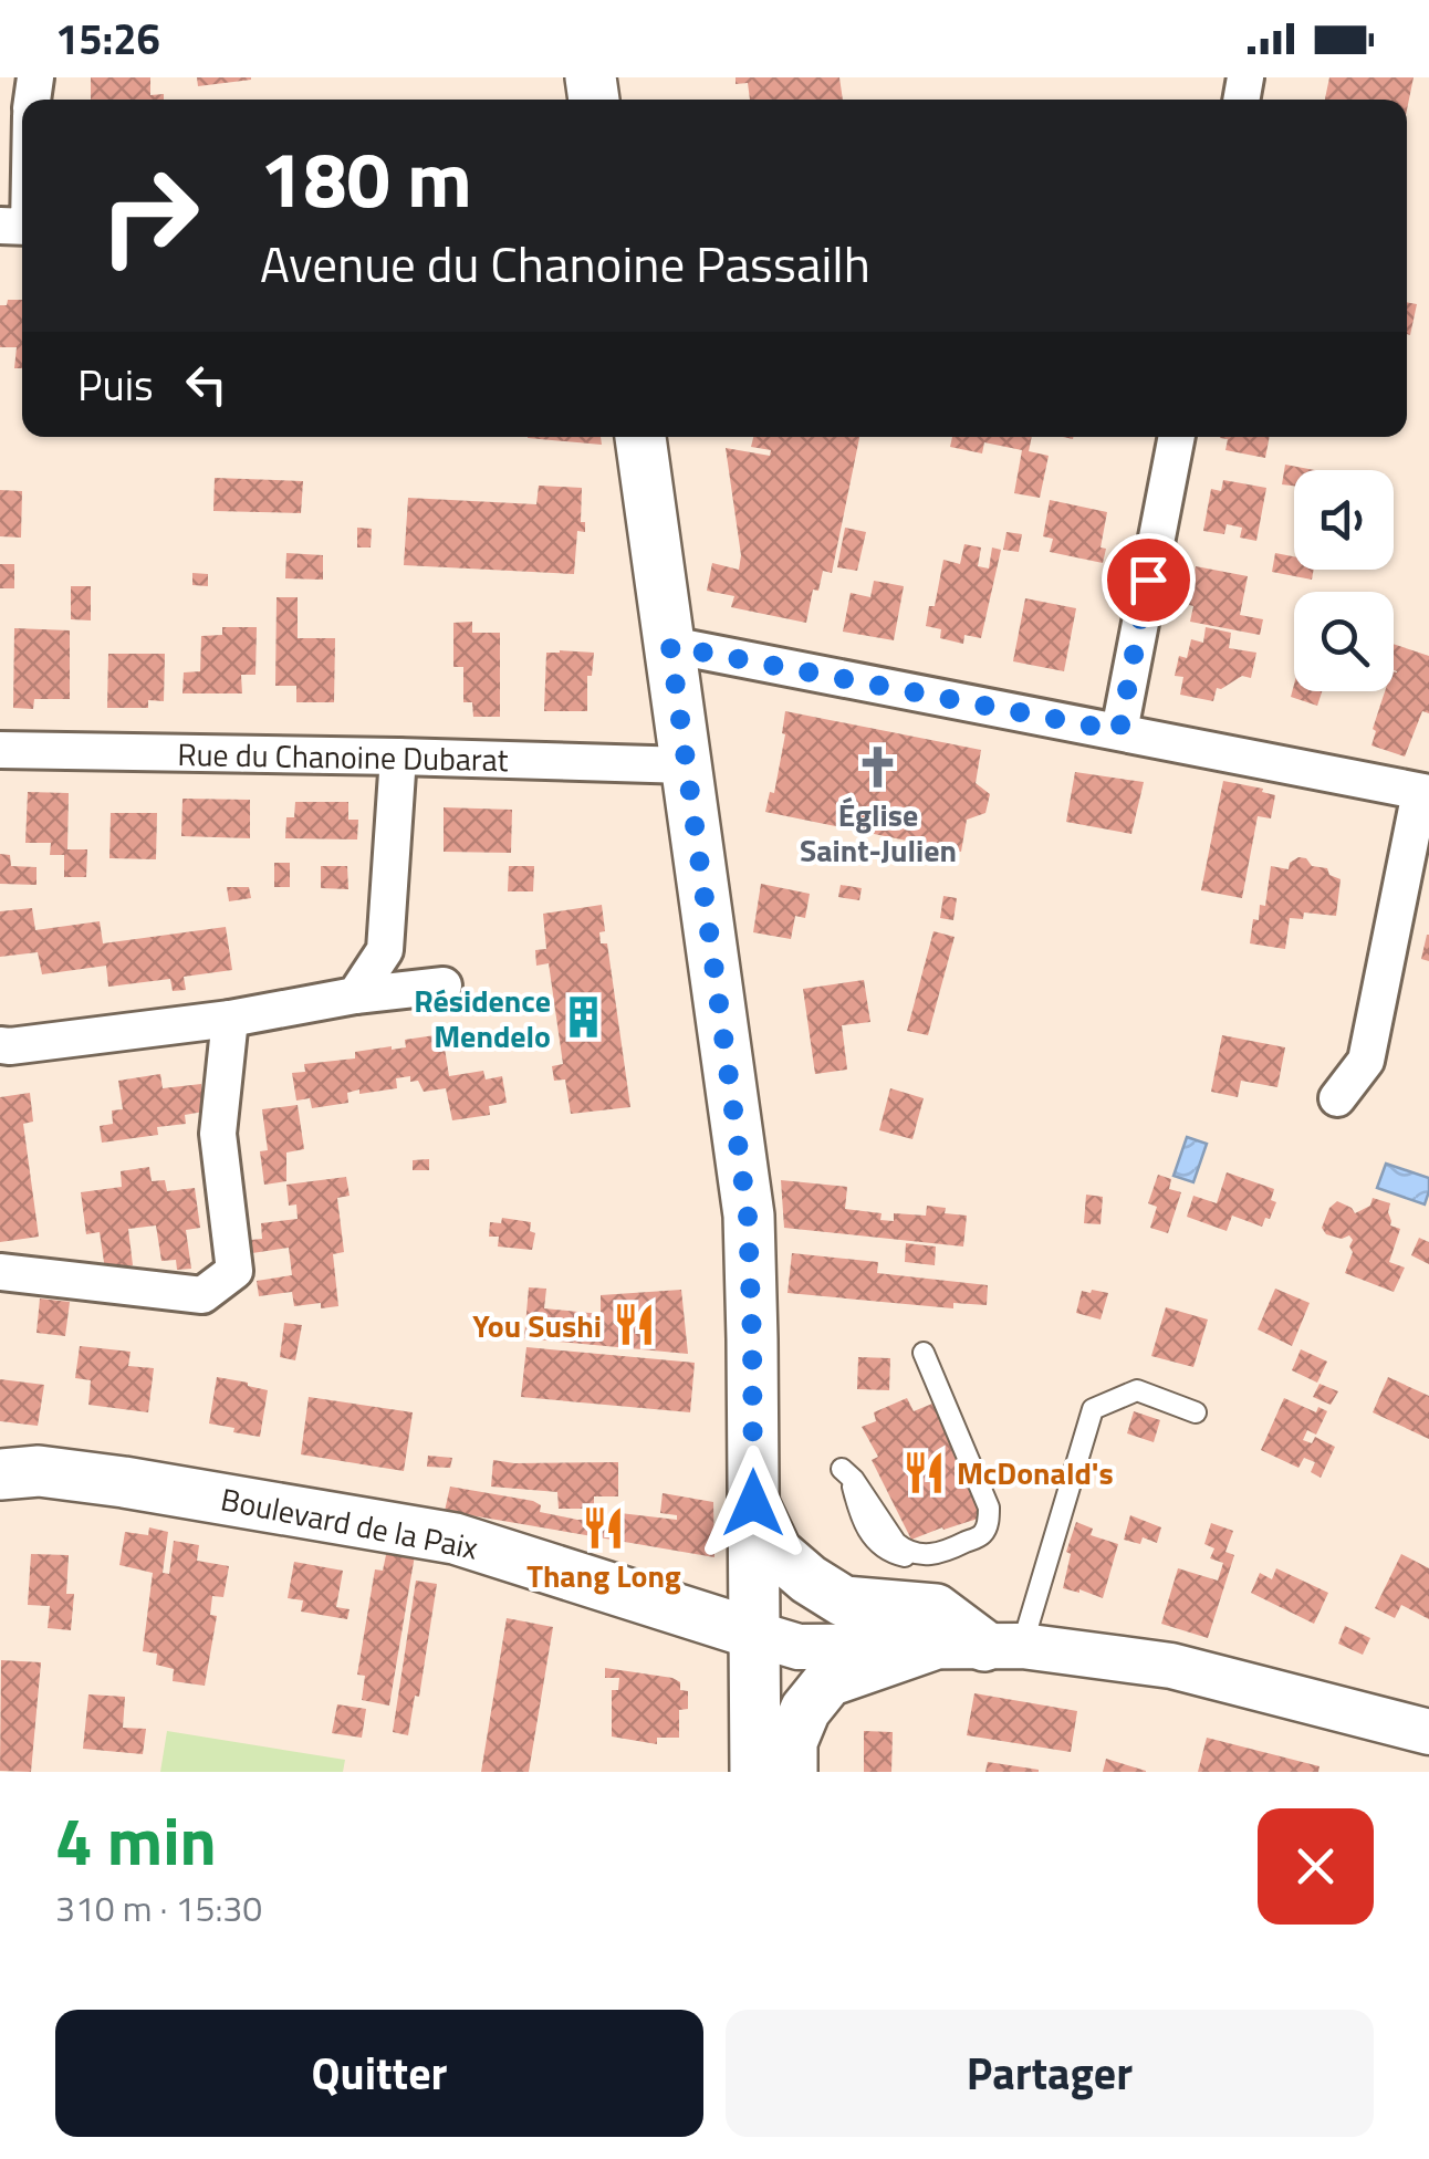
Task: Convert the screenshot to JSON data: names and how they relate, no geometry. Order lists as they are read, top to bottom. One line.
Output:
{"streets":{"main road":["Boulevard de la Paix"],"street":["Rue du Chanoine Dubarat"]},"places":{"church":["Église Saint-Julien"],"building":["Résidence Mendelo"],"restaurant":["You Sushi","McDonald's","Thang Long"]},"page":{"status":"15:26","turn":["180 m","Avenue du Chanoine Passailh"],"then":"Puis","heading":["4 min","310 m · 15:30"],"buttons":["Quitter","Partager"]}}
